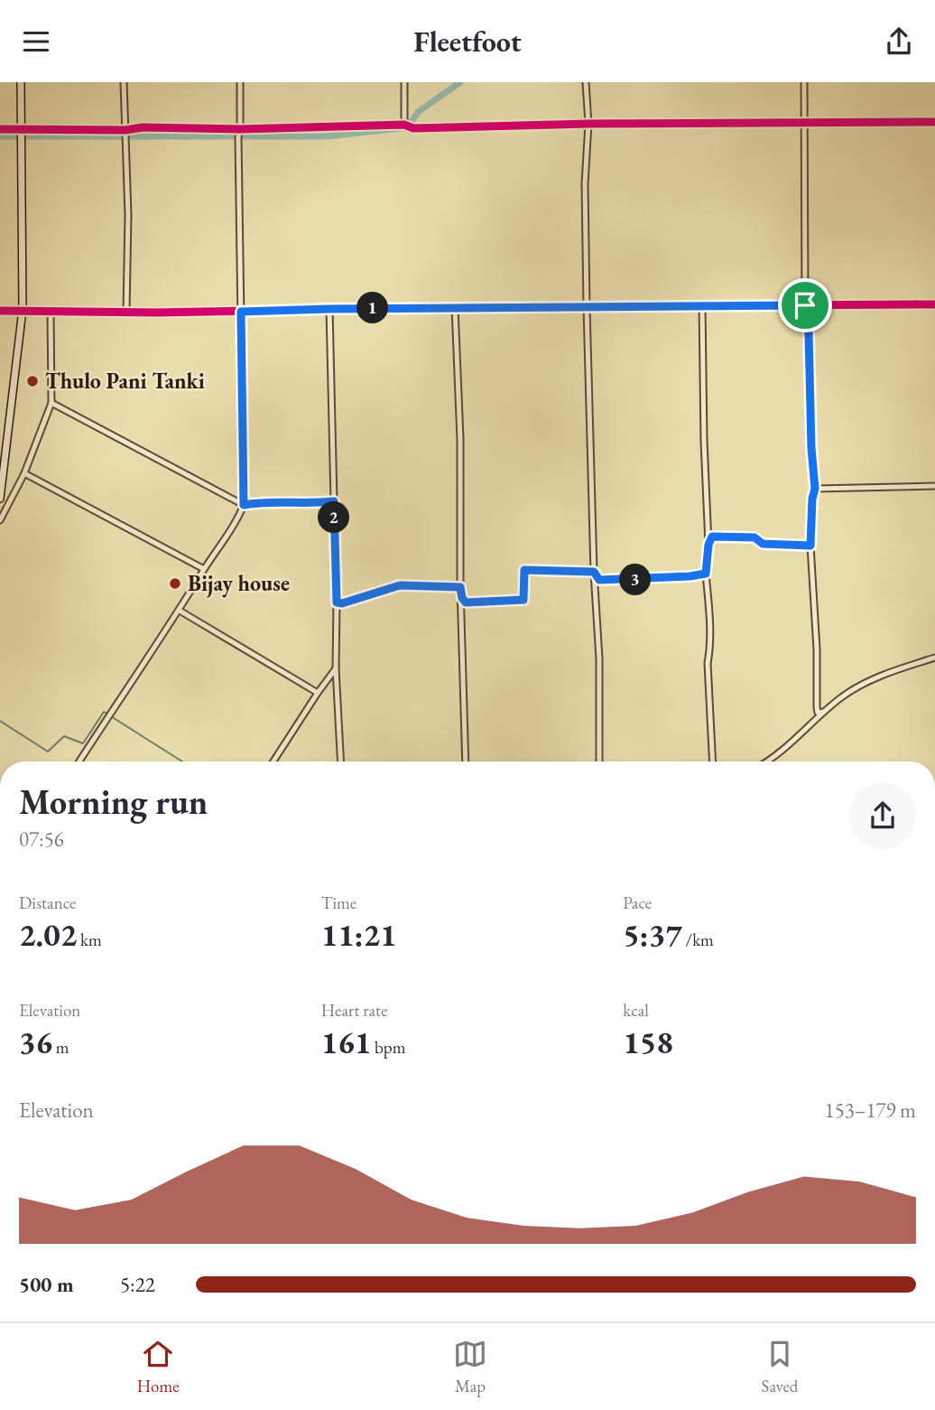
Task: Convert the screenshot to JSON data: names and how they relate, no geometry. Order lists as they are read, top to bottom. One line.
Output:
{"places":["Thulo Pani Tanki","Bijay house"],"page":{"header":"Fleetfoot","pins":["1","2","3"],"heading":["Morning run","07:56"],"stats":[["Distance","2.02 km"],["Time","11:21"],["Pace","5:37 /km"],["Elevation","36 m"],["Heart rate","161 bpm"],["kcal","158"]],"chart":["Elevation","153–179 m"],"list":[{"name":"500 m","note":"5:22"}],"tabs":["Home","Map","Saved"]}}
